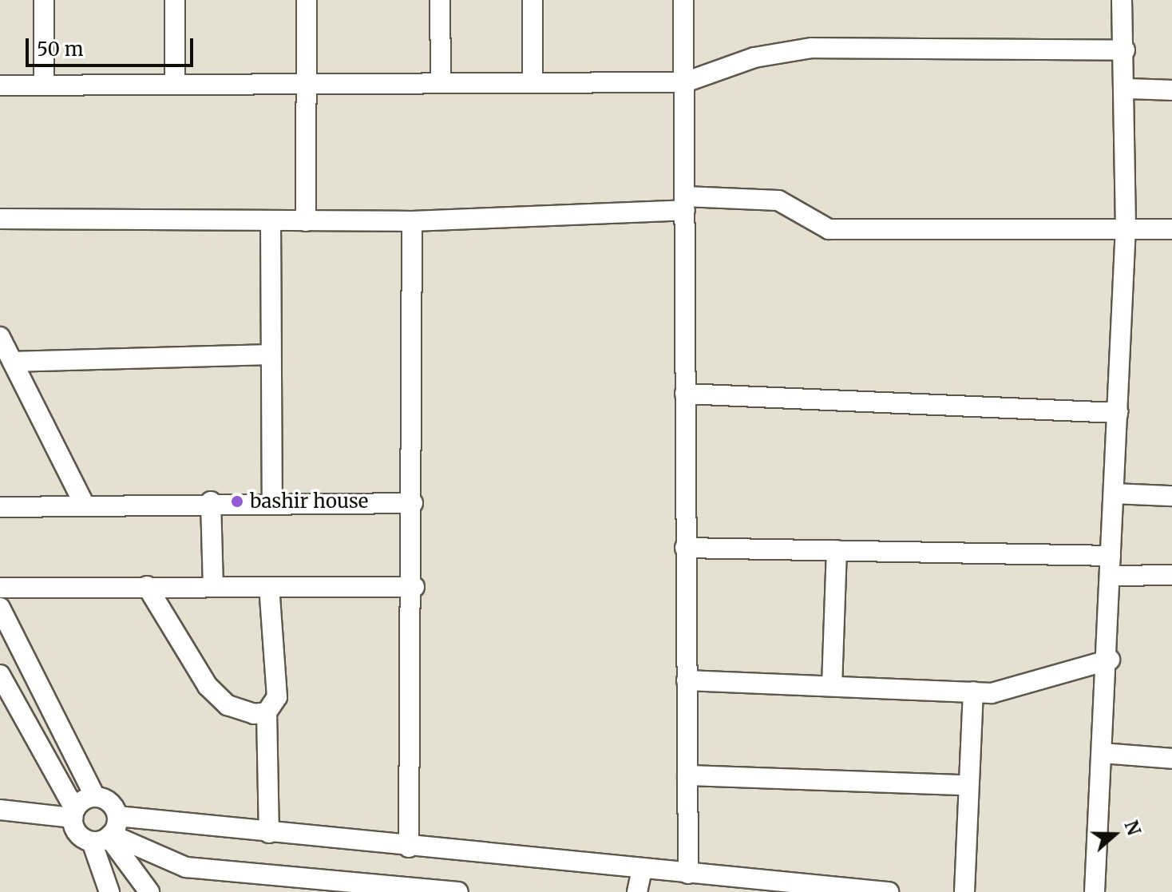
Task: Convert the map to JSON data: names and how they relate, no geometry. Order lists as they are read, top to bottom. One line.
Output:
{"places":["bashir house"],"scale_bar":"50 m","north":"right"}
